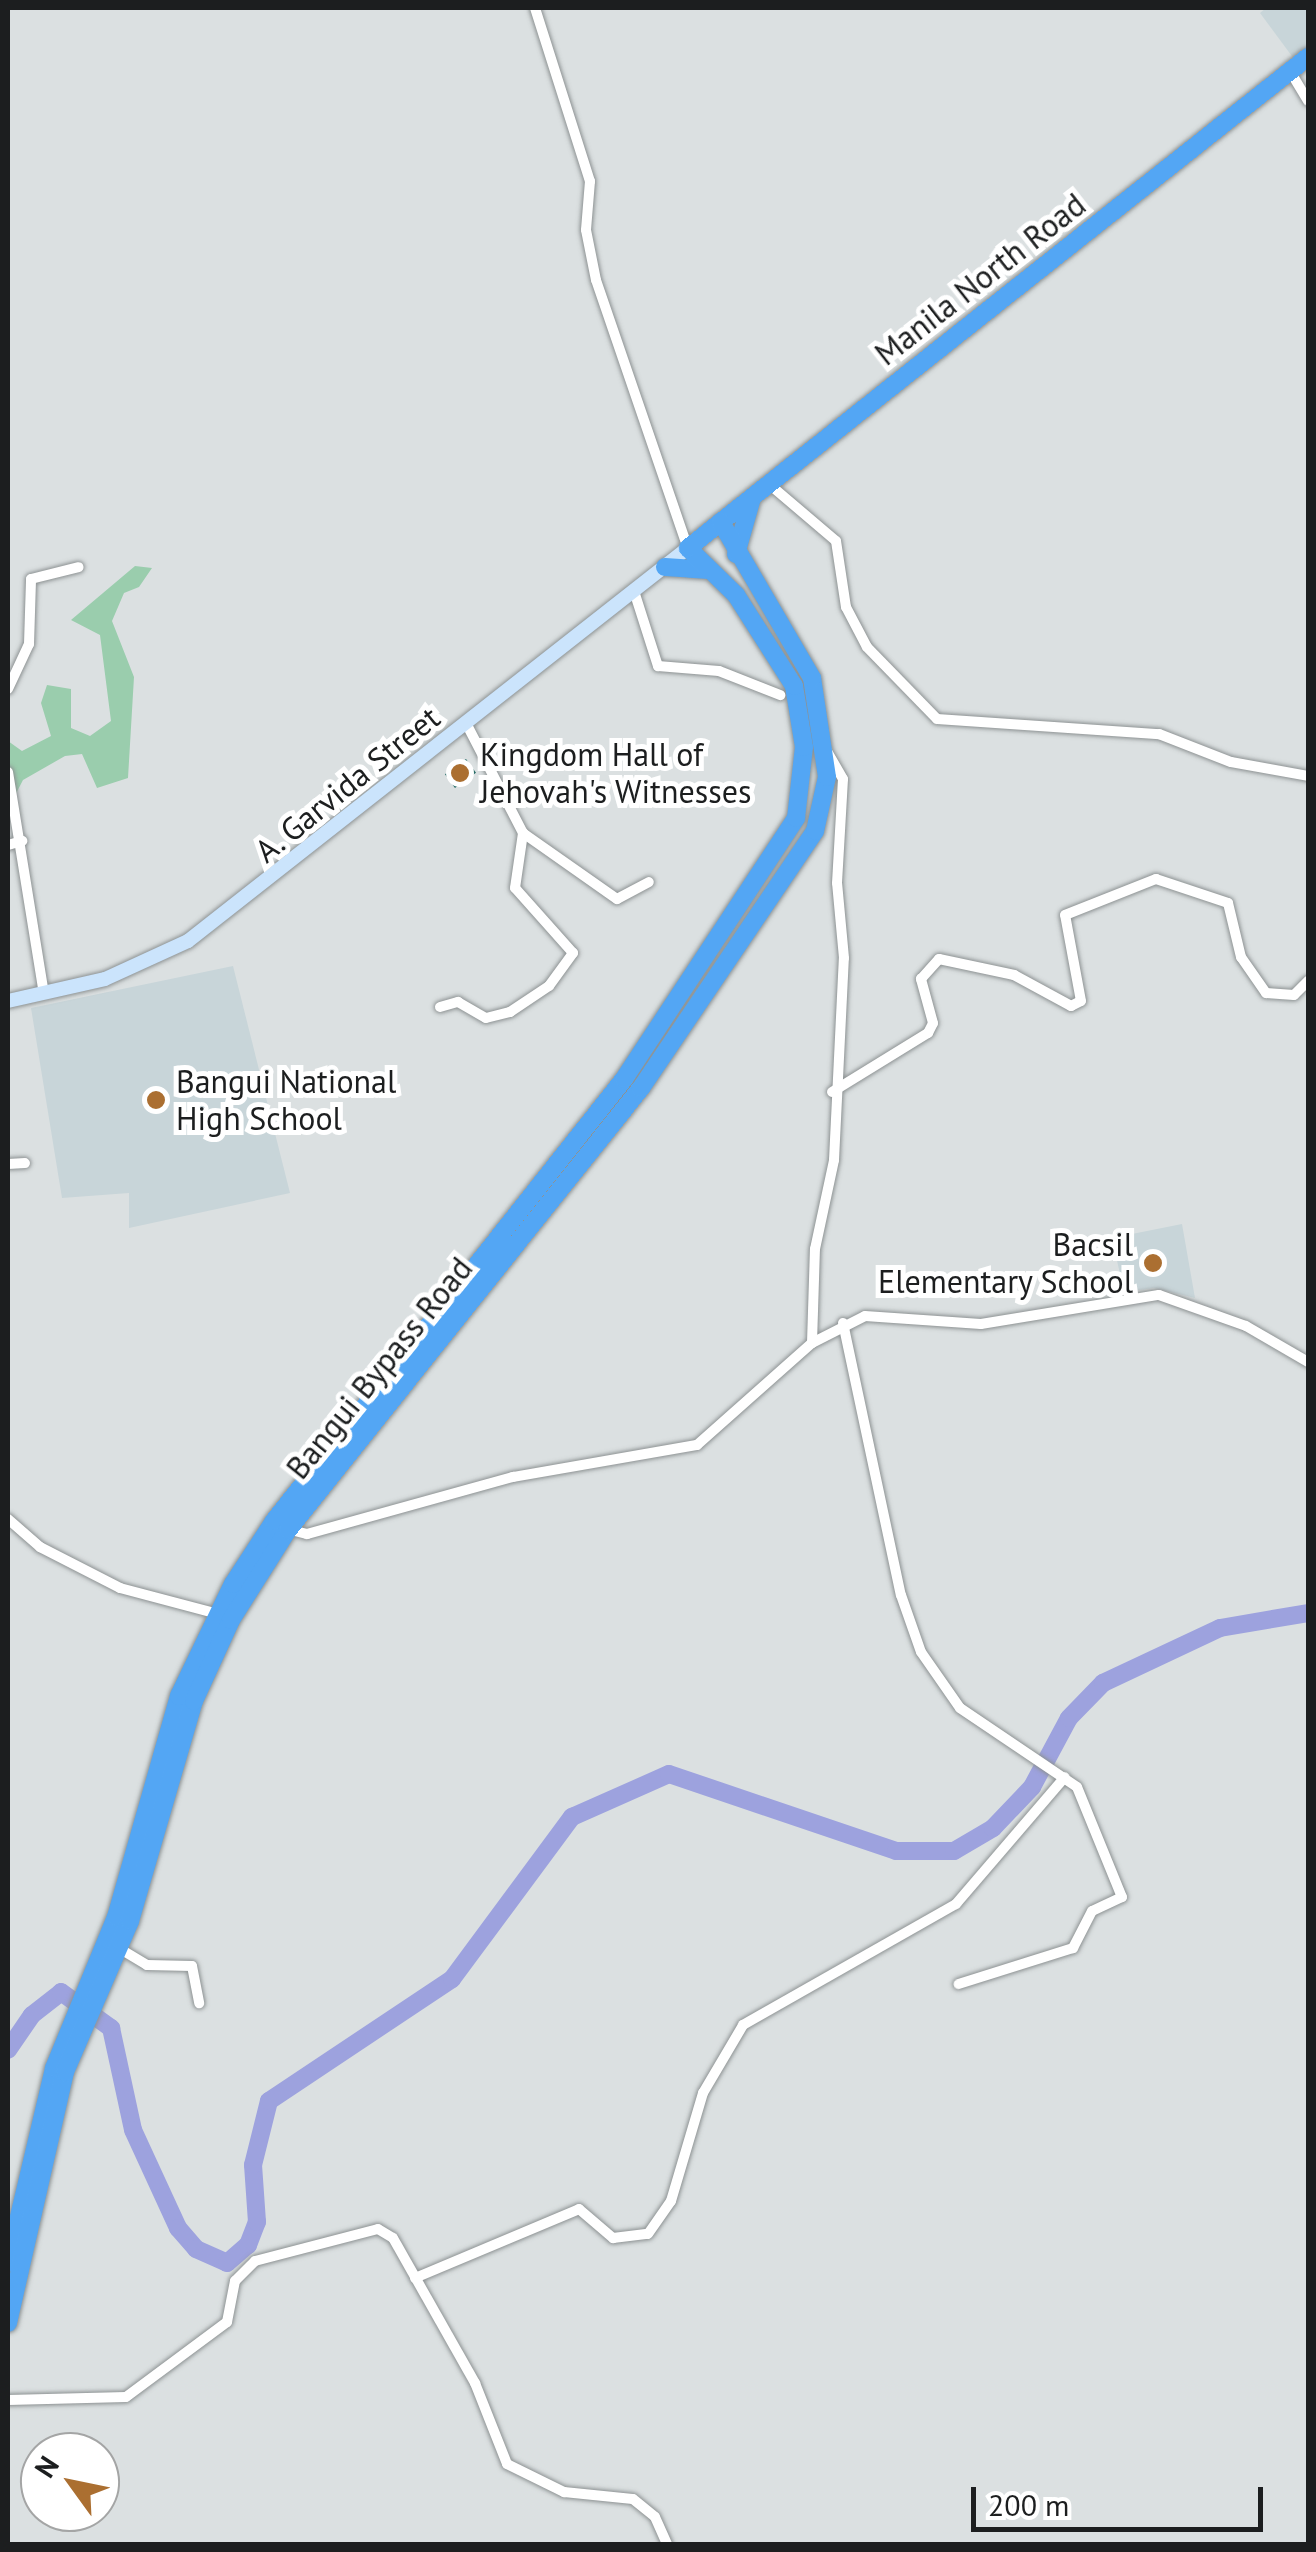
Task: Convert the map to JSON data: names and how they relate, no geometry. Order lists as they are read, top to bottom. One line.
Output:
{"streets":{"highway":["Manila North Road","Bangui Bypass Road"],"main road":["A. Garvida Street"]},"crossings":[["Manila North Road","A. Garvida Street"],["Manila North Road","Bangui Bypass Road"],["A. Garvida Street","Bangui Bypass Road"]],"places":["Kingdom Hall of Jehovah's Witnesses","Bangui National High School","Bacsil Elementary School"],"scale_bar":"200 m","north":"top left"}
